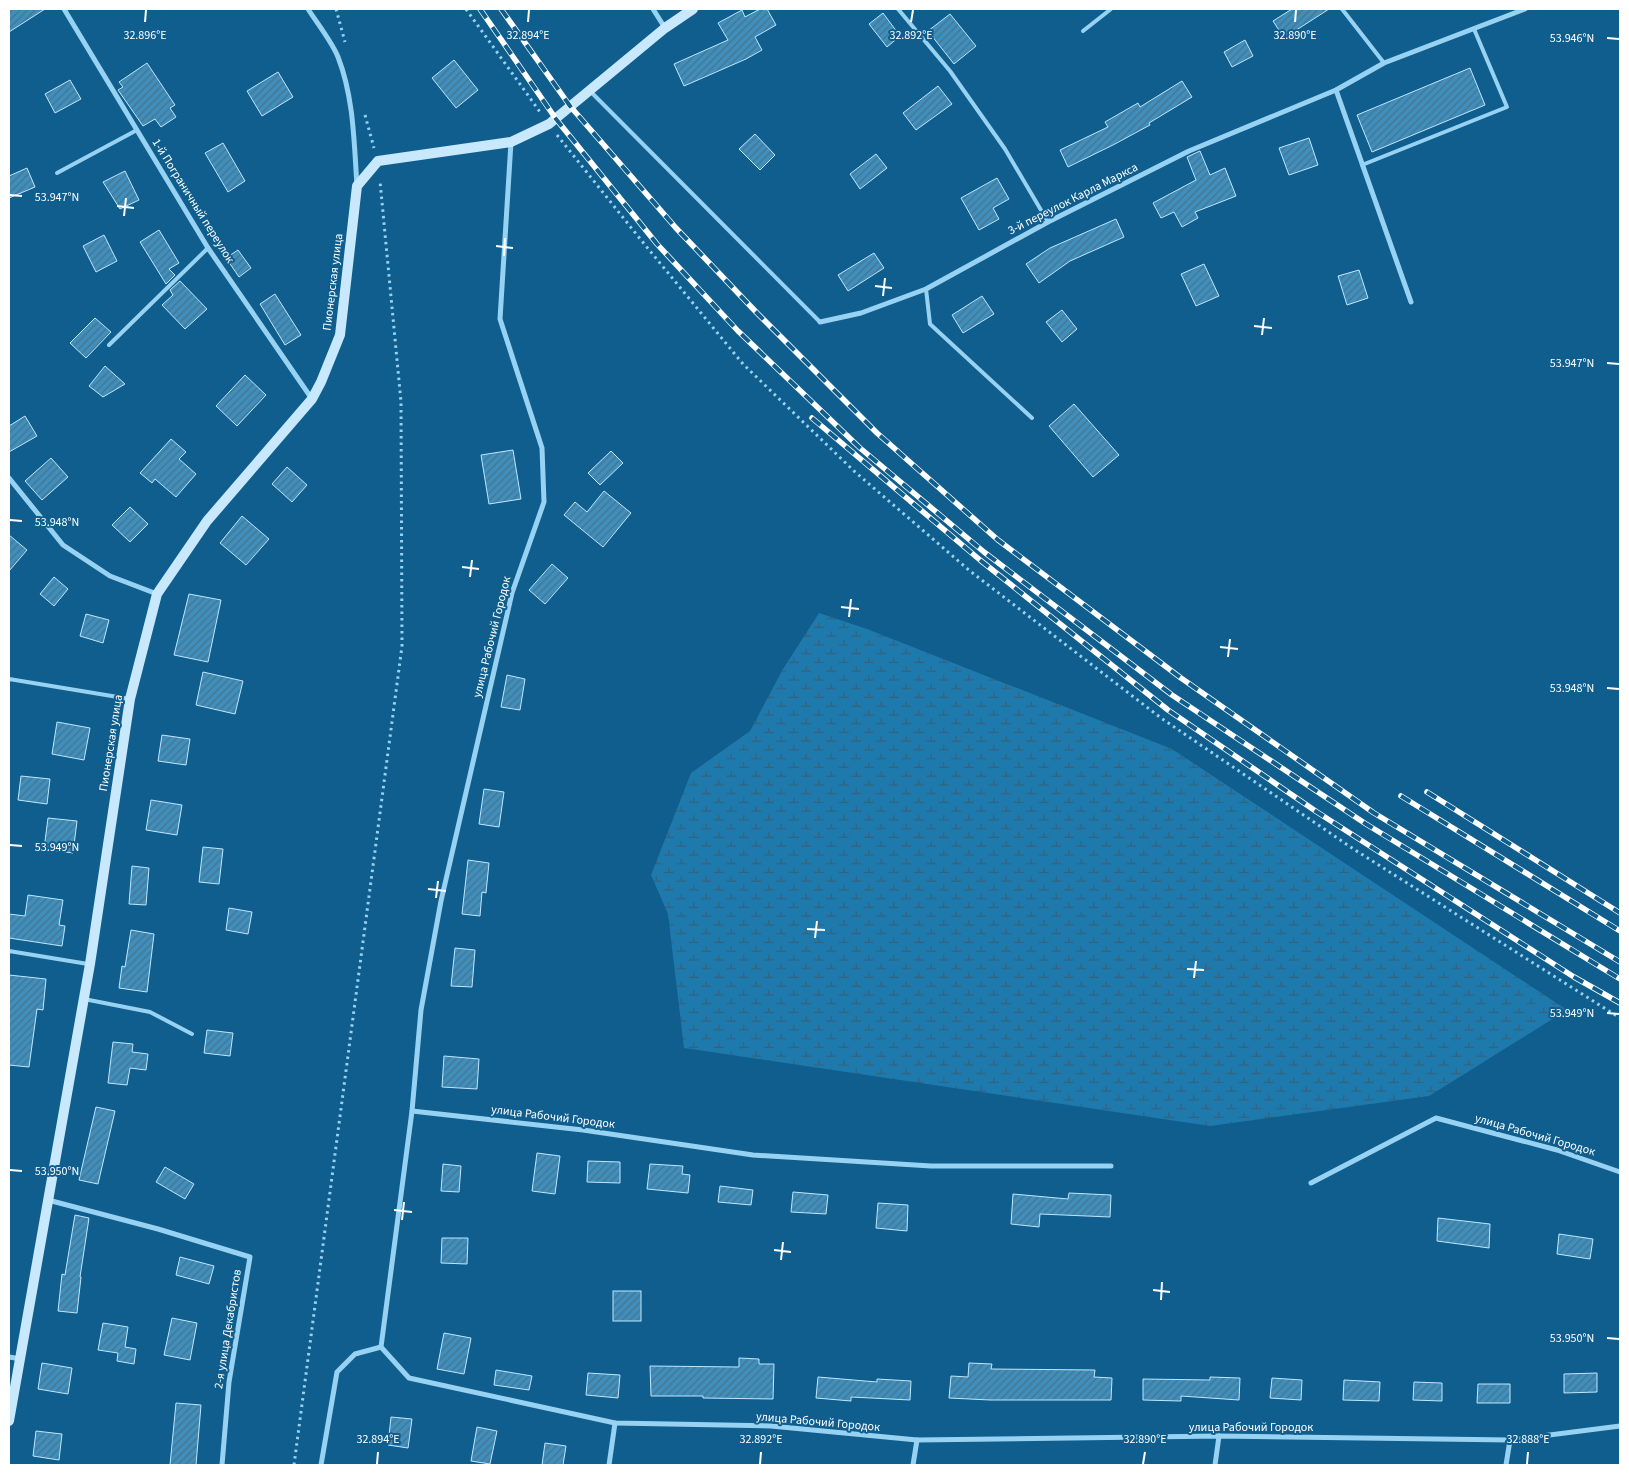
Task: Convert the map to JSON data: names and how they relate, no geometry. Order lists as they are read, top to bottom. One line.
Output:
{"streets":{"street":["3-й переулок Карла Маркса","1-й Пограничный переулок","Пионерская улица","улица Рабочий Городок","2-я улица Декабристов"]},"crossings":[["1-й Пограничный переулок","Пионерская улица"],["Пионерская улица","2-я улица Декабристов"]],"coordinates":["32.896°E","32.894°E","32.892°E","32.890°E","53.946°N","53.947°N","53.948°N","53.949°N","53.950°N","32.888°E"]}
